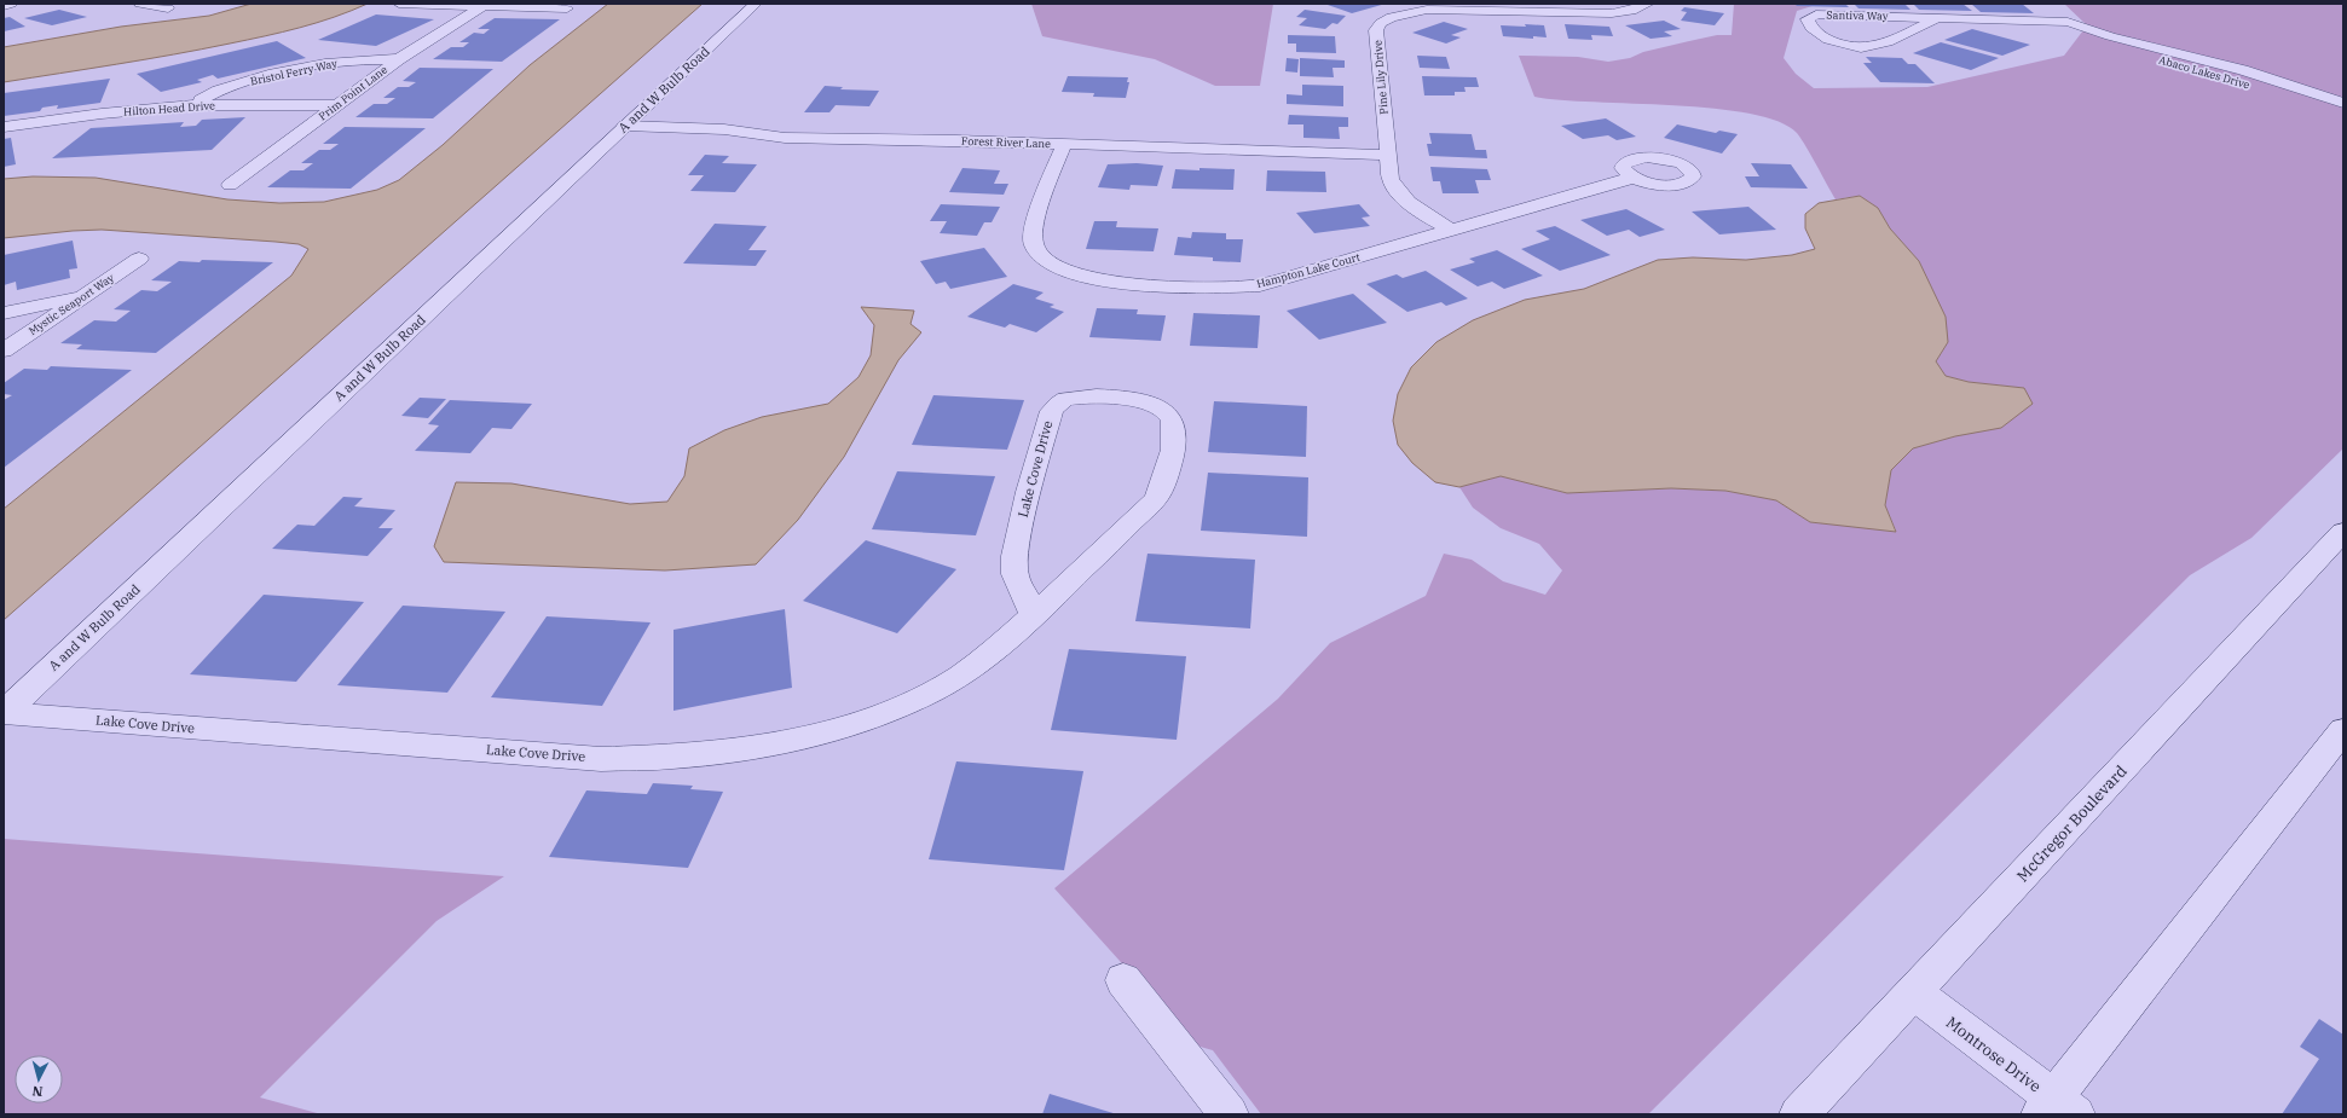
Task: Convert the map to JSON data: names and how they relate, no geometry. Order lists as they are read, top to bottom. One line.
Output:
{"streets":{"street":["Santiva Way","Bristol Ferry Way","Abaco Lakes Drive","Pine Lily Drive","A and W Bulb Road","Prim Point Lane","Hilton Head Drive","Forest River Lane","Hampton Lake Court","Mystic Seaport Way","Lake Cove Drive","McGregor Boulevard","Montrose Drive"]},"crossings":[["Santiva Way","Abaco Lakes Drive"],["Bristol Ferry Way","Prim Point Lane"],["Bristol Ferry Way","Hilton Head Drive"],["Pine Lily Drive","Forest River Lane"],["Pine Lily Drive","Hampton Lake Court"],["A and W Bulb Road","Forest River Lane"],["A and W Bulb Road","Lake Cove Drive"],["Prim Point Lane","Hilton Head Drive"],["Forest River Lane","Hampton Lake Court"],["McGregor Boulevard","Montrose Drive"]],"north":"bottom"}
